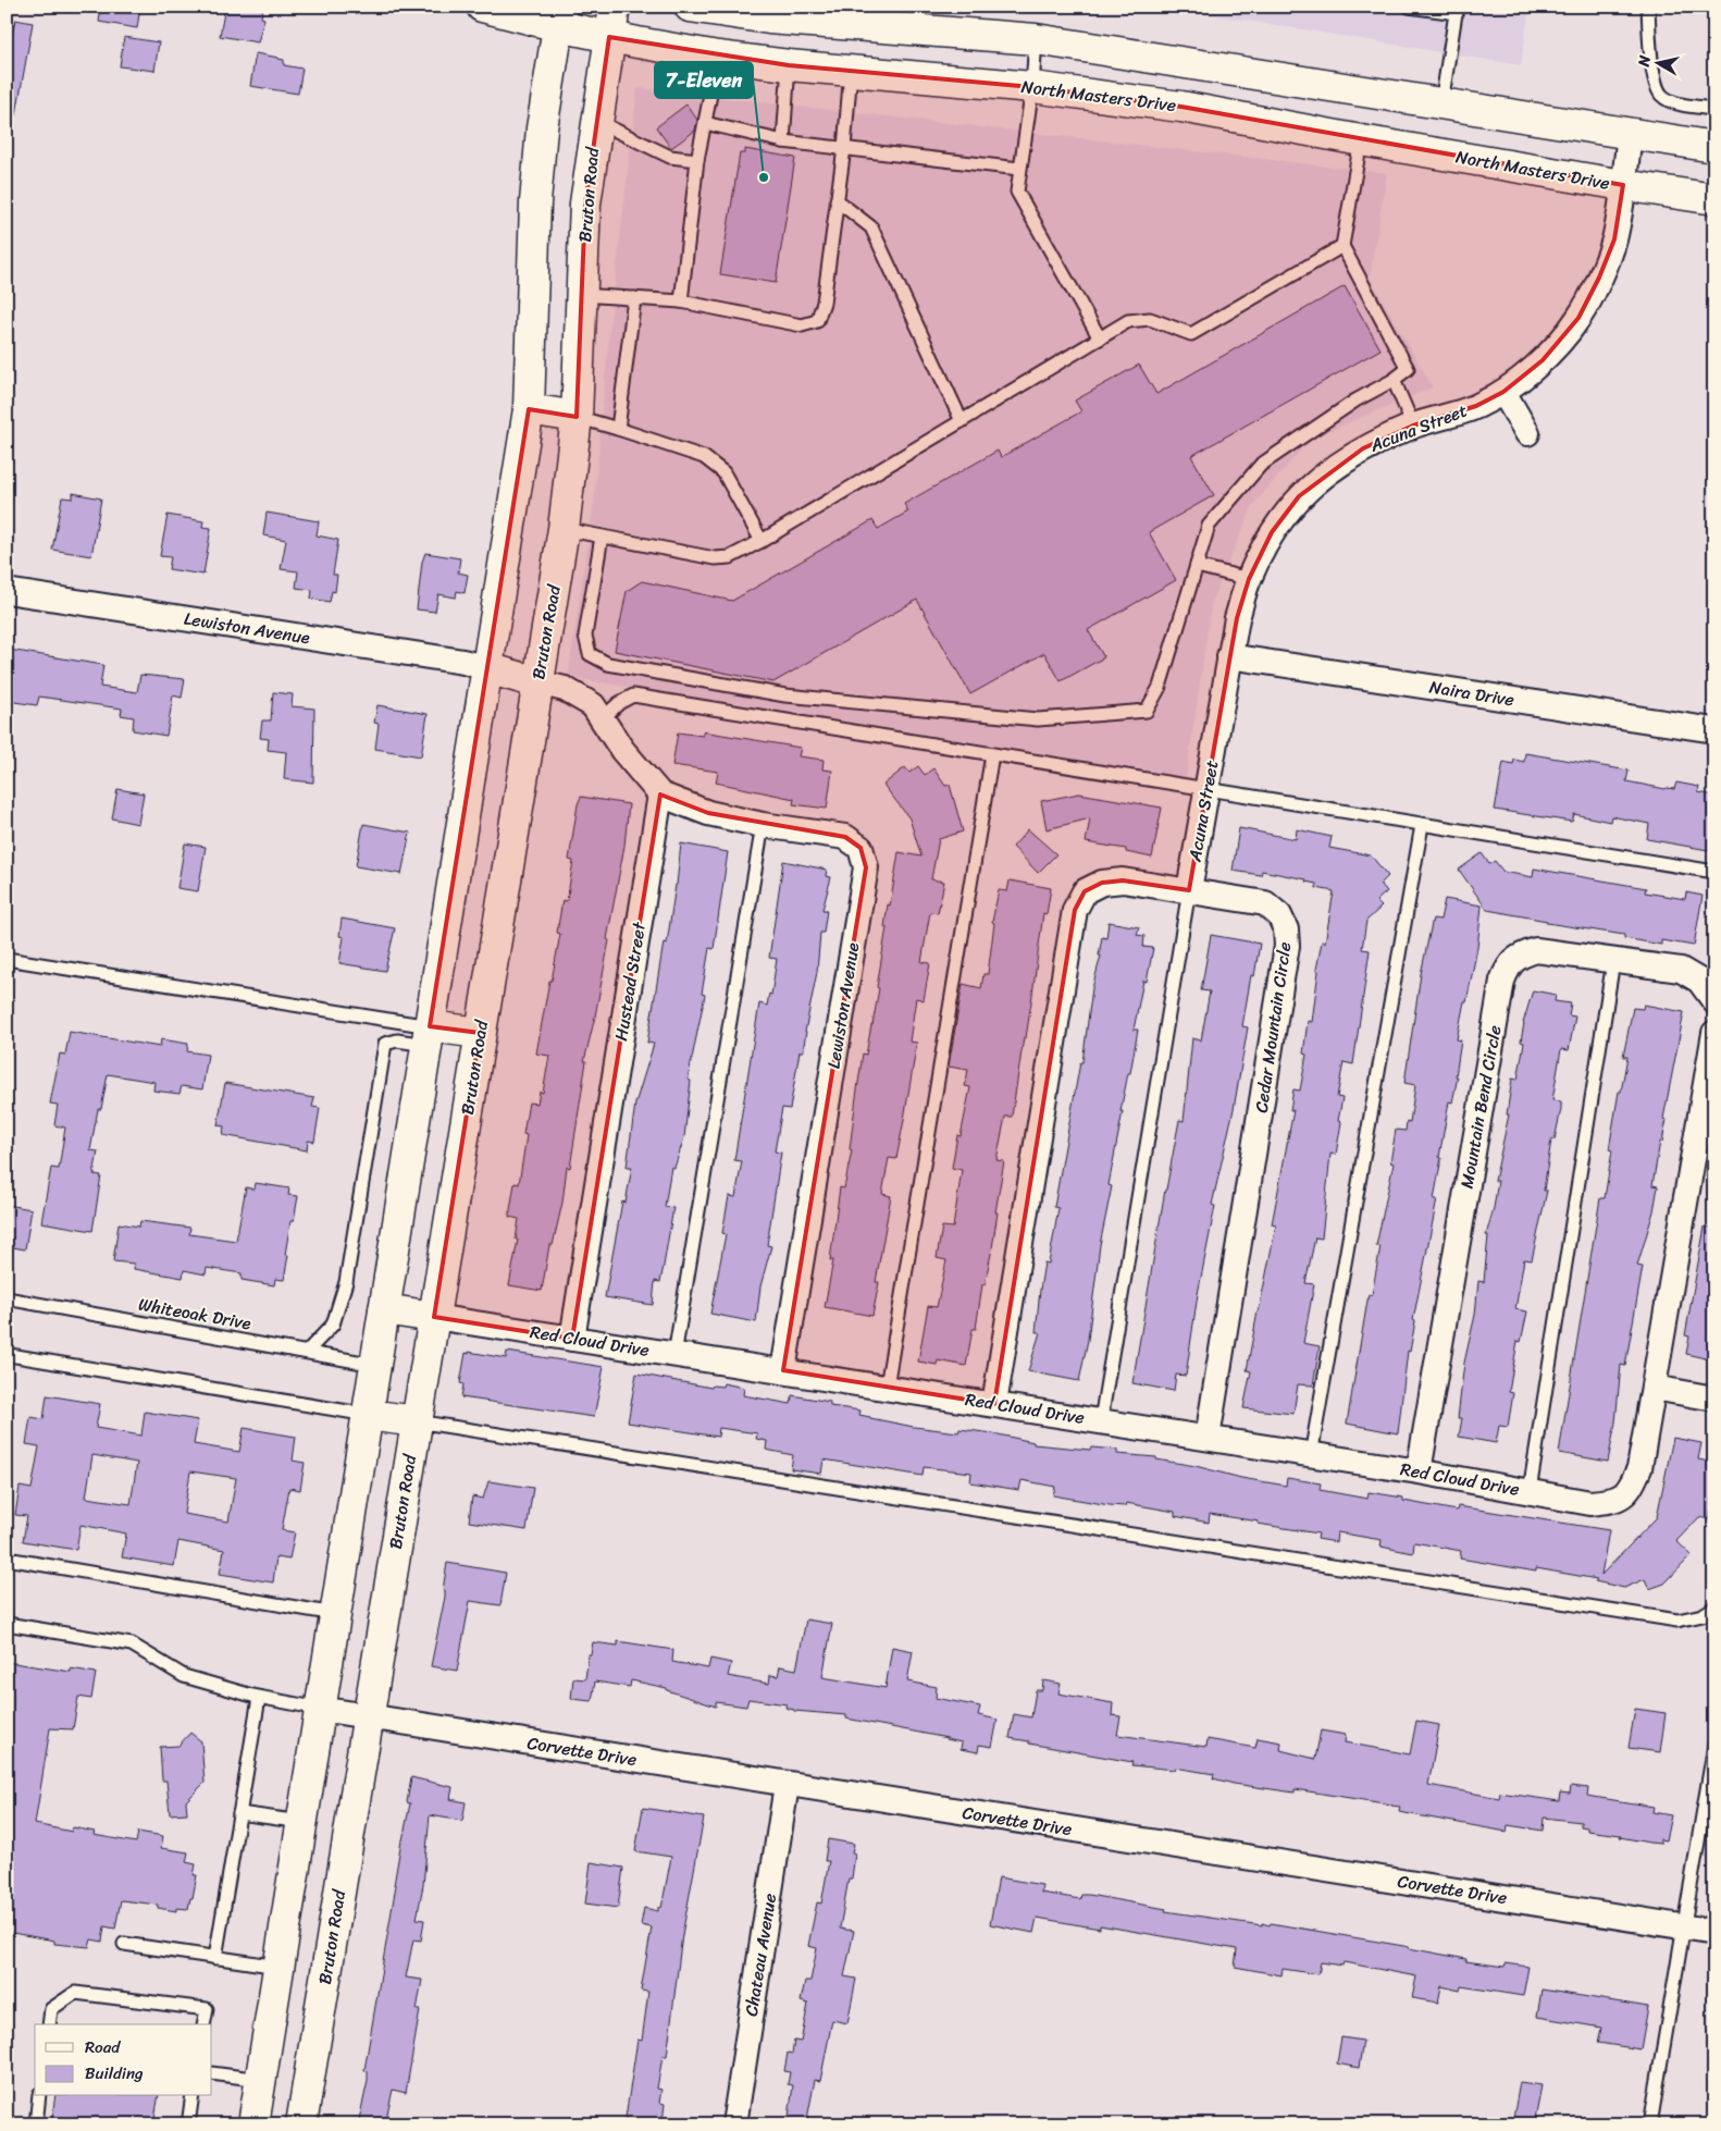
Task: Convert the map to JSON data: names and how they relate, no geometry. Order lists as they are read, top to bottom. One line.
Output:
{"streets":{"main road":["North Masters Drive","Bruton Road"],"street":["Acuna Street","Lewiston Avenue","Naira Drive","Hustead Street","Cedar Mountain Circle","Mountain Bend Circle","Red Cloud Drive","Corvette Drive","Chateau Avenue"],"lane":["Whiteoak Drive"]},"crossings":[["North Masters Drive","Bruton Road"],["North Masters Drive","Acuna Street"],["Bruton Road","Red Cloud Drive"],["Bruton Road","Corvette Drive"],["Acuna Street","Naira Drive"],["Acuna Street","Cedar Mountain Circle"],["Lewiston Avenue","Hustead Street"],["Lewiston Avenue","Red Cloud Drive"],["Hustead Street","Red Cloud Drive"],["Cedar Mountain Circle","Red Cloud Drive"],["Mountain Bend Circle","Red Cloud Drive"],["Corvette Drive","Chateau Avenue"]],"places":["7-Eleven"],"legend":["Road","Building"],"north":"left"}
